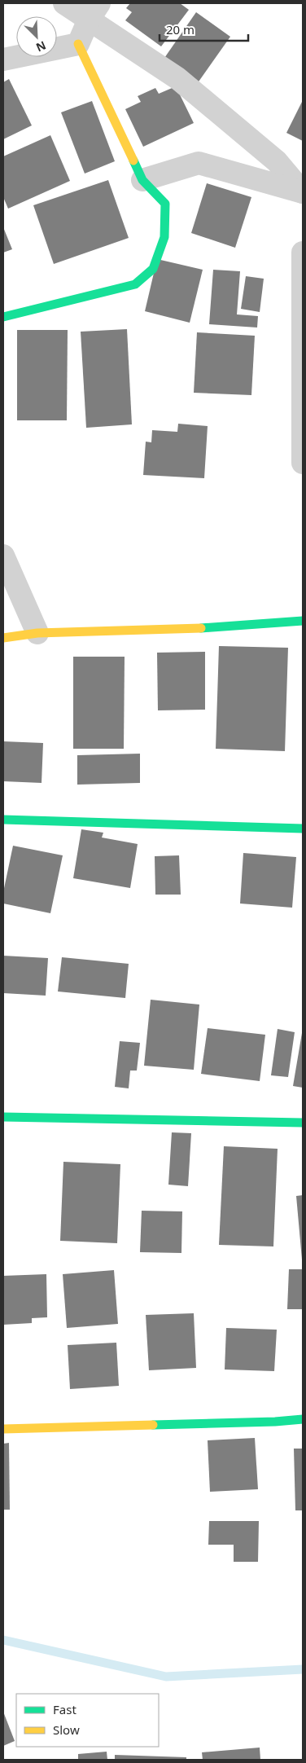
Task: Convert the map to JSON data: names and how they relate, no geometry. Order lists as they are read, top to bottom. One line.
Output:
{"legend":["Fast","Slow"],"scale_bar":"20 m","north":"bottom right"}
